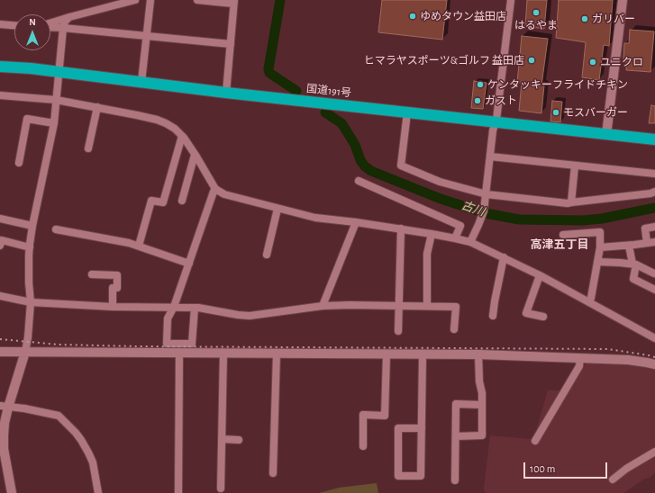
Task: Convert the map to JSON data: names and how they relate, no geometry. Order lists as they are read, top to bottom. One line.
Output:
{"streets":{"highway":["国道191号"]},"districts":["高津五丁目"],"water":["古川"],"places":["はるやま","ゆめタウン益田店","ガリバー","ヒマラヤスポーツ&ゴルフ 益田店","ユニクロ","ケンタッキーフライドチキン","ガスト","モスバーガー"],"scale_bar":"100 m","north":"top"}
